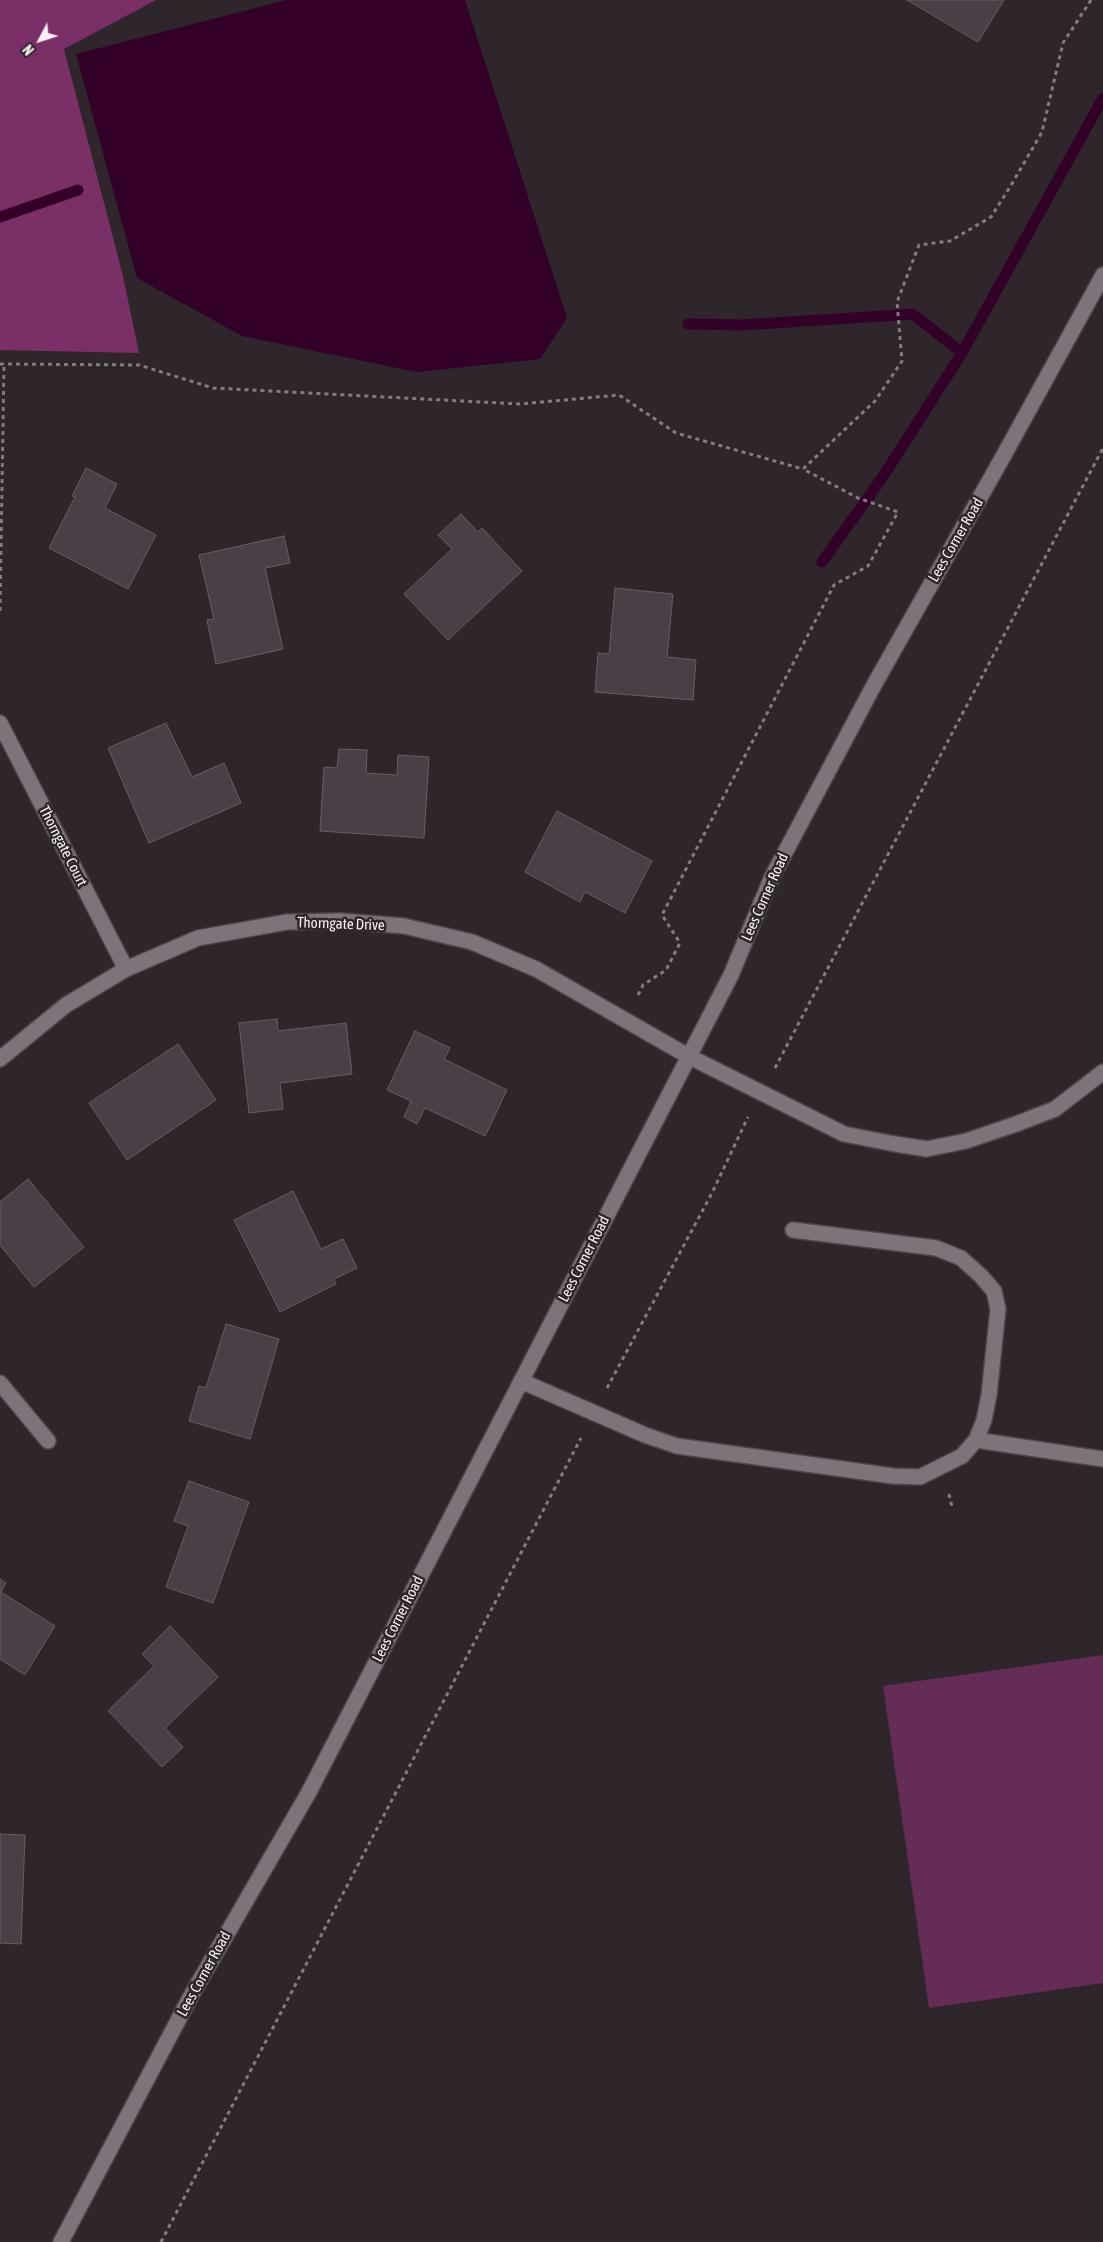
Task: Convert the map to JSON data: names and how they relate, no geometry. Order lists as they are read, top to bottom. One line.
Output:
{"streets":{"street":["Lees Corner Road","Thorngate Court","Thorngate Drive"]},"crossings":[["Lees Corner Road","Thorngate Drive"],["Thorngate Court","Thorngate Drive"]],"north":"bottom left"}
